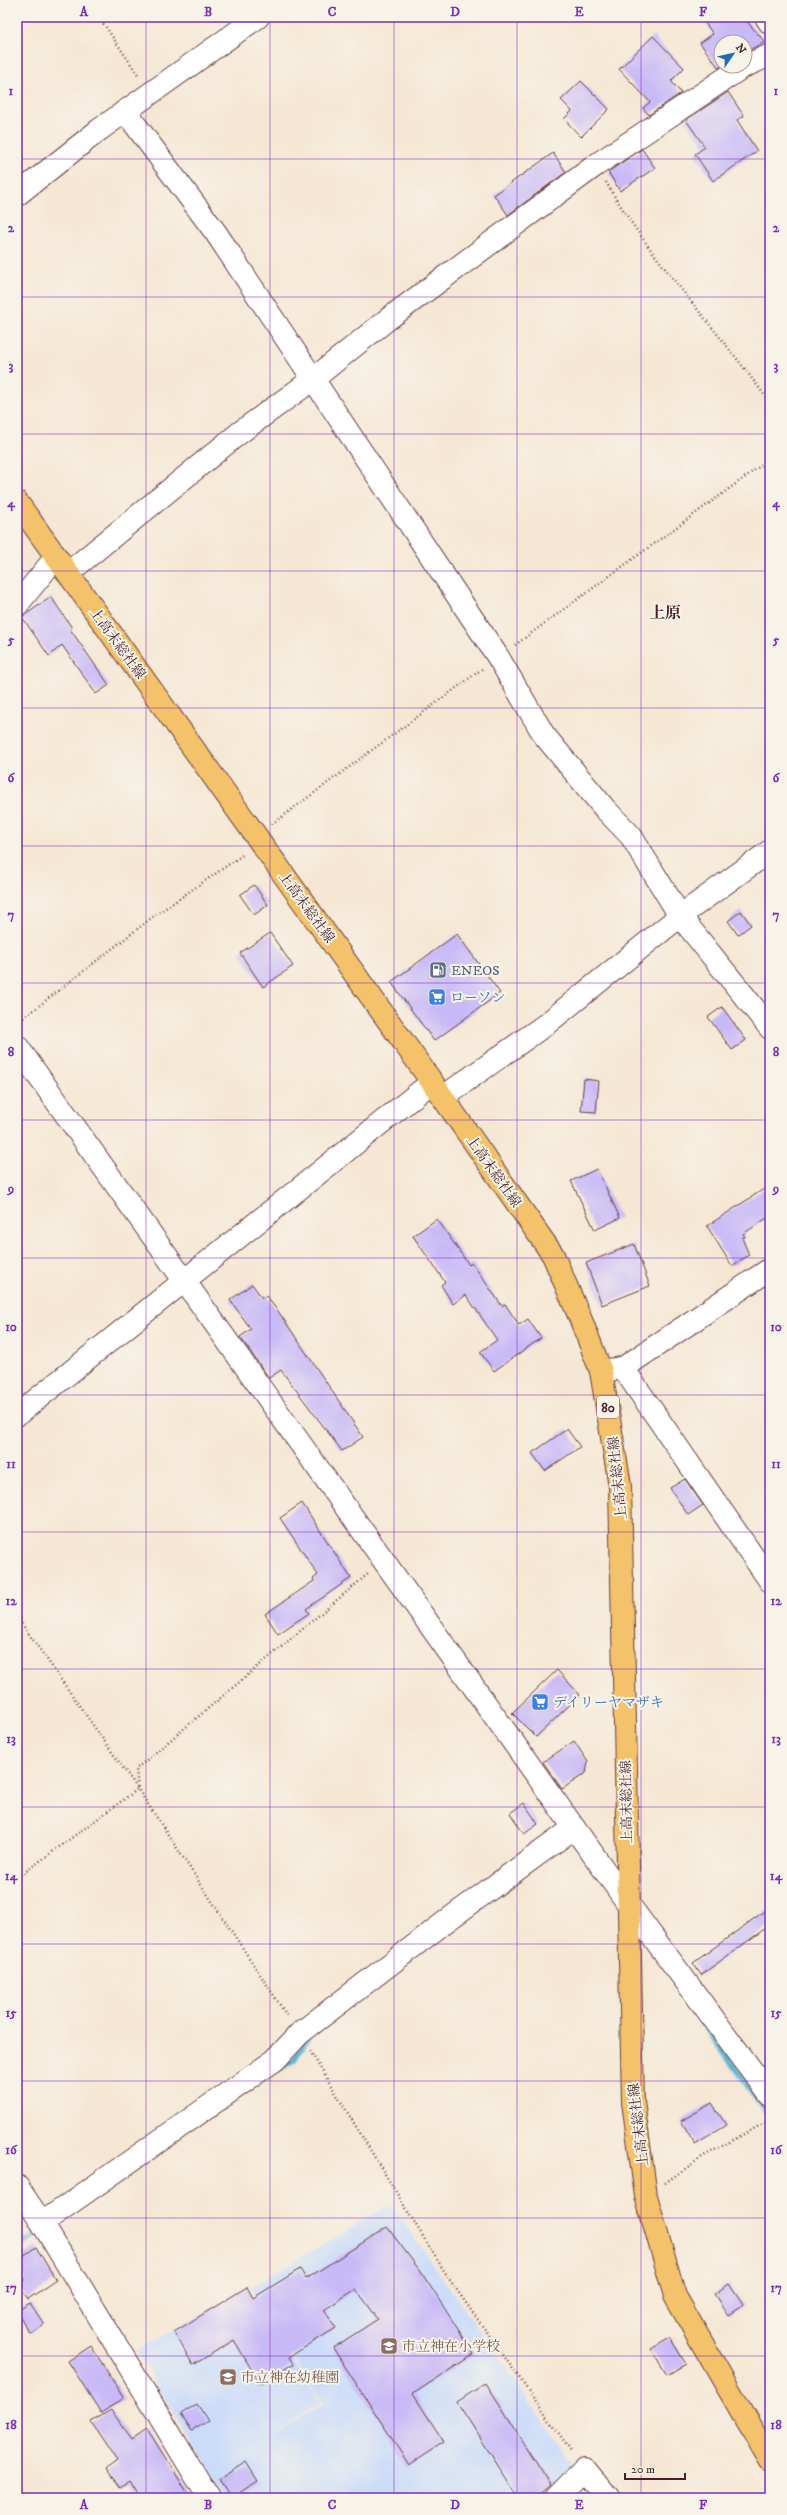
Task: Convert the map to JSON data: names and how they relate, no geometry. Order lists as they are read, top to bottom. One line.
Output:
{"streets":{"main road":["上高末総社線","80"]},"districts":["上原"],"places":{"fuel station":["ENEOS"],"supermarket":["ローソン","デイリーヤマザキ"],"school or university":["市立神在小学校","市立神在幼稚園"]},"scale_bar":"20 m","north":"top right","grid":{"columns":["A","B","C","D","E","F"],"rows":["1","2","3","4","5","6","7","8","9","10","11","12","13","14","15","16","17","18"]}}
